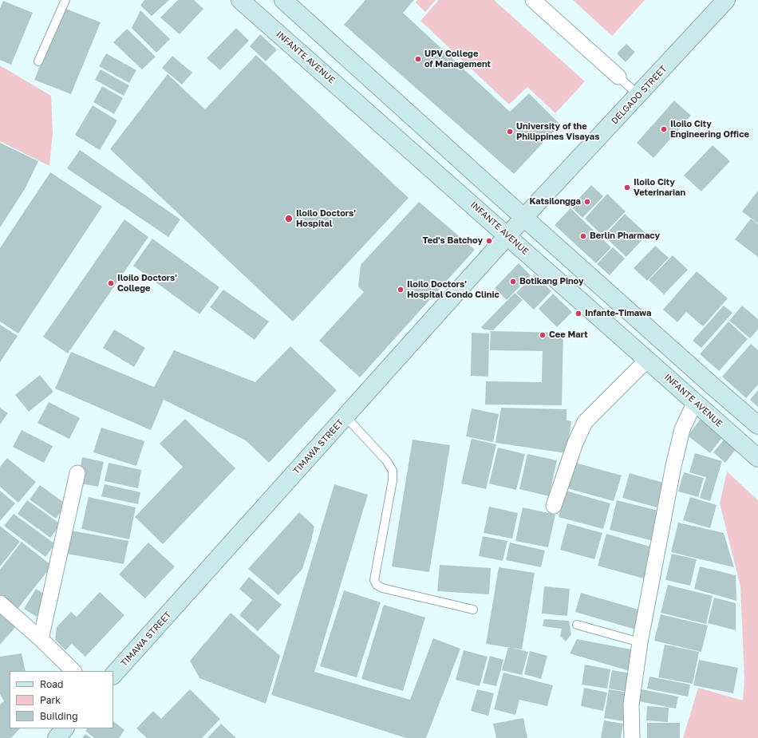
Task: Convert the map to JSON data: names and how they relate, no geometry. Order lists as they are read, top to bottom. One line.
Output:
{"streets":{"main road":["INFANTE AVENUE","DELGADO STREET","TIMAWA STREET"]},"crossings":[["INFANTE AVENUE","TIMAWA STREET"],["DELGADO STREET","TIMAWA STREET"]],"places":["UPV College of Management","Iloilo City Engineering Office","University of the Philippines Visayas","Iloilo City Veterinarian","Katsilongga","Iloilo Doctors' Hospital","Berlin Pharmacy","Ted's Batchoy","Botikang Pinoy","Iloilo Doctors' College","Iloilo Doctors' Hospital Condo Clinic","Infante-Timawa","Cee Mart"],"legend":["Road","Park","Building"]}
